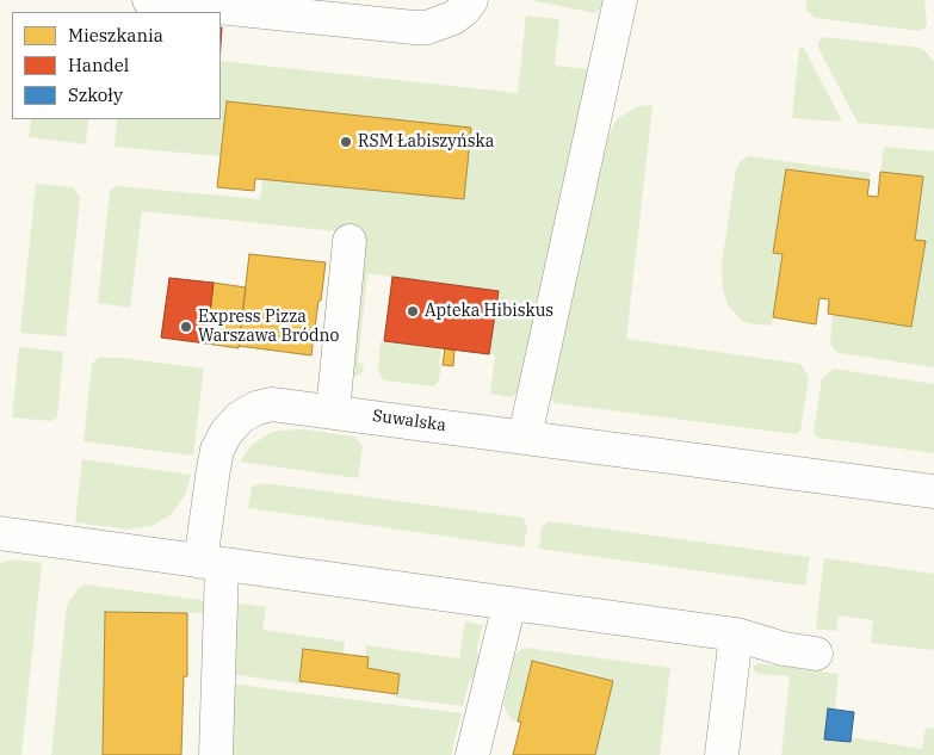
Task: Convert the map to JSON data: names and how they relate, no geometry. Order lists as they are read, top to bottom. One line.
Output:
{"streets":{"street":["Suwalska"]},"places":["RSM Łabiszyńska","Apteka Hibiskus","Express Pizza Warszawa Bródno"],"legend":["Mieszkania","Handel","Szkoły"]}
